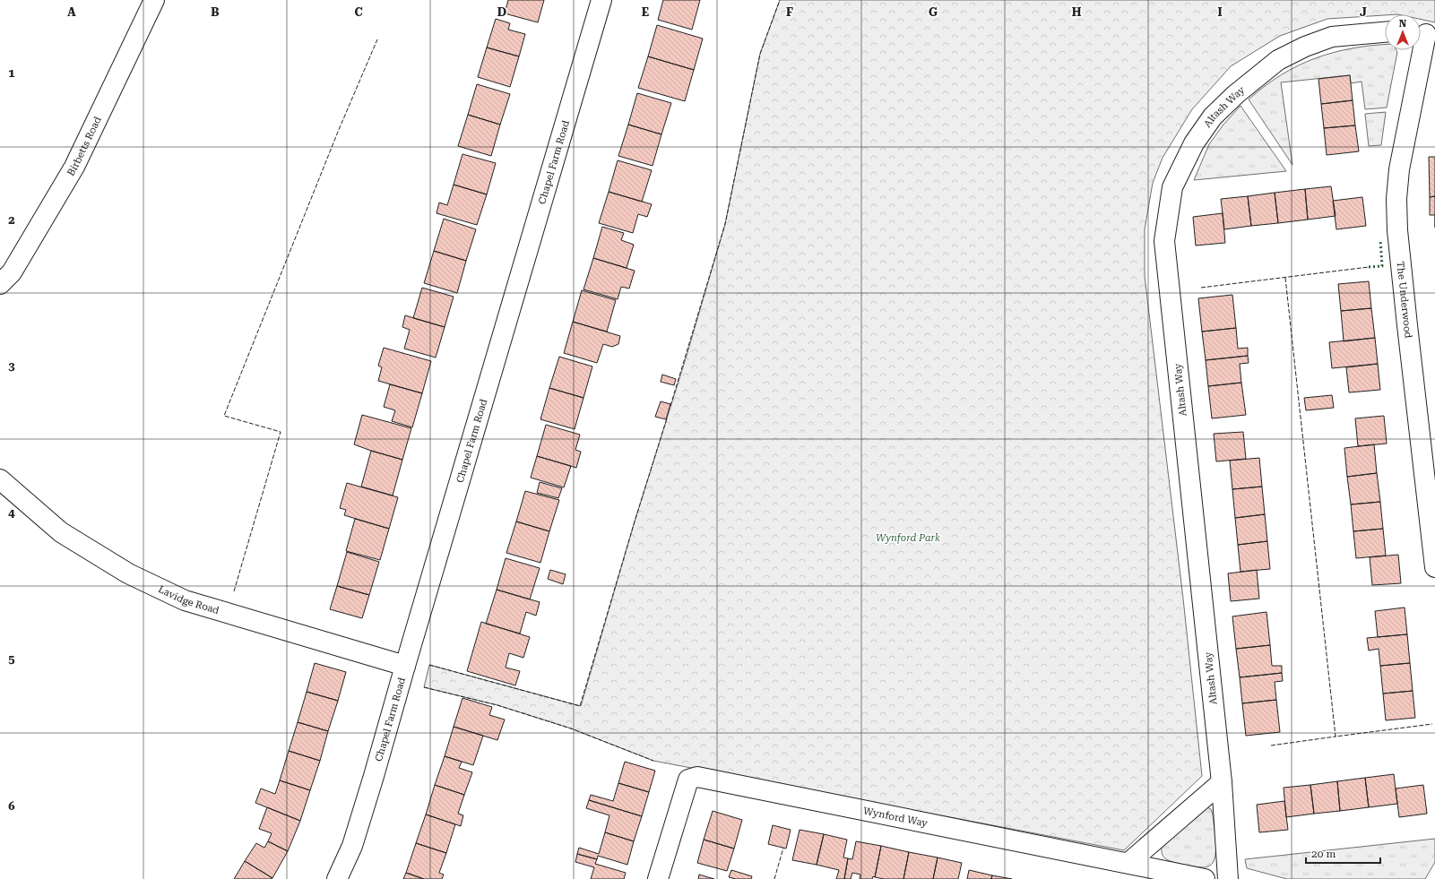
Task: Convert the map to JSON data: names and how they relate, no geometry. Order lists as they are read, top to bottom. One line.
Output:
{"streets":{"street":["Altash Way","Birbetts Road","Chapel Farm Road","The Underwood","Lavidge Road","Wynford Way"]},"crossings":[["Chapel Farm Road","Lavidge Road"]],"parks":["Wynford Park"],"scale_bar":"20 m","north":"top","grid":{"columns":["A","B","C","D","E","F","G","H","I","J"],"rows":["1","2","3","4","5","6"]}}
